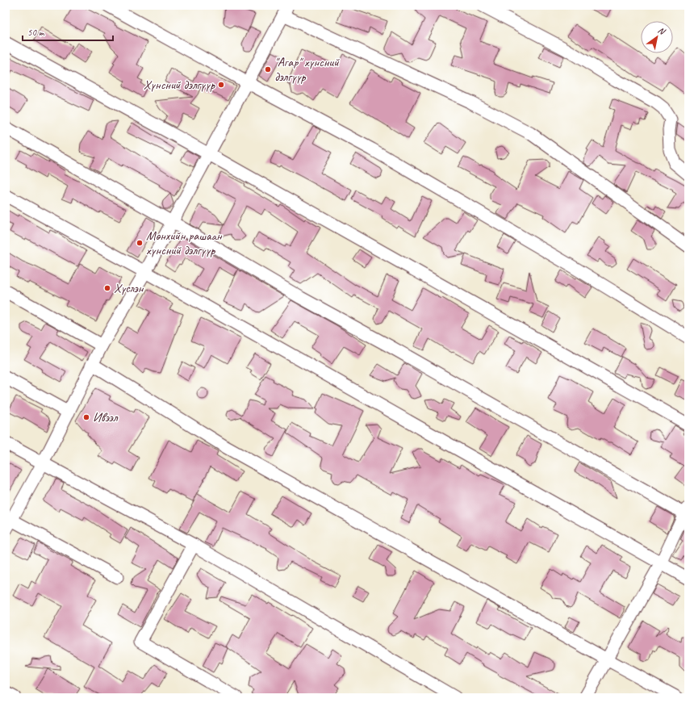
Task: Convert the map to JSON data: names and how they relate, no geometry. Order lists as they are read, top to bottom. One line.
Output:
{"places":["\"Агар\" хүнсний дэлгүүр","Хүнсний дэлгүүр","Мөнхийн рашаан хүнсний дэлгүүр","Хүслэн","Ивээл"],"scale_bar":"50 m","north":"top right"}
